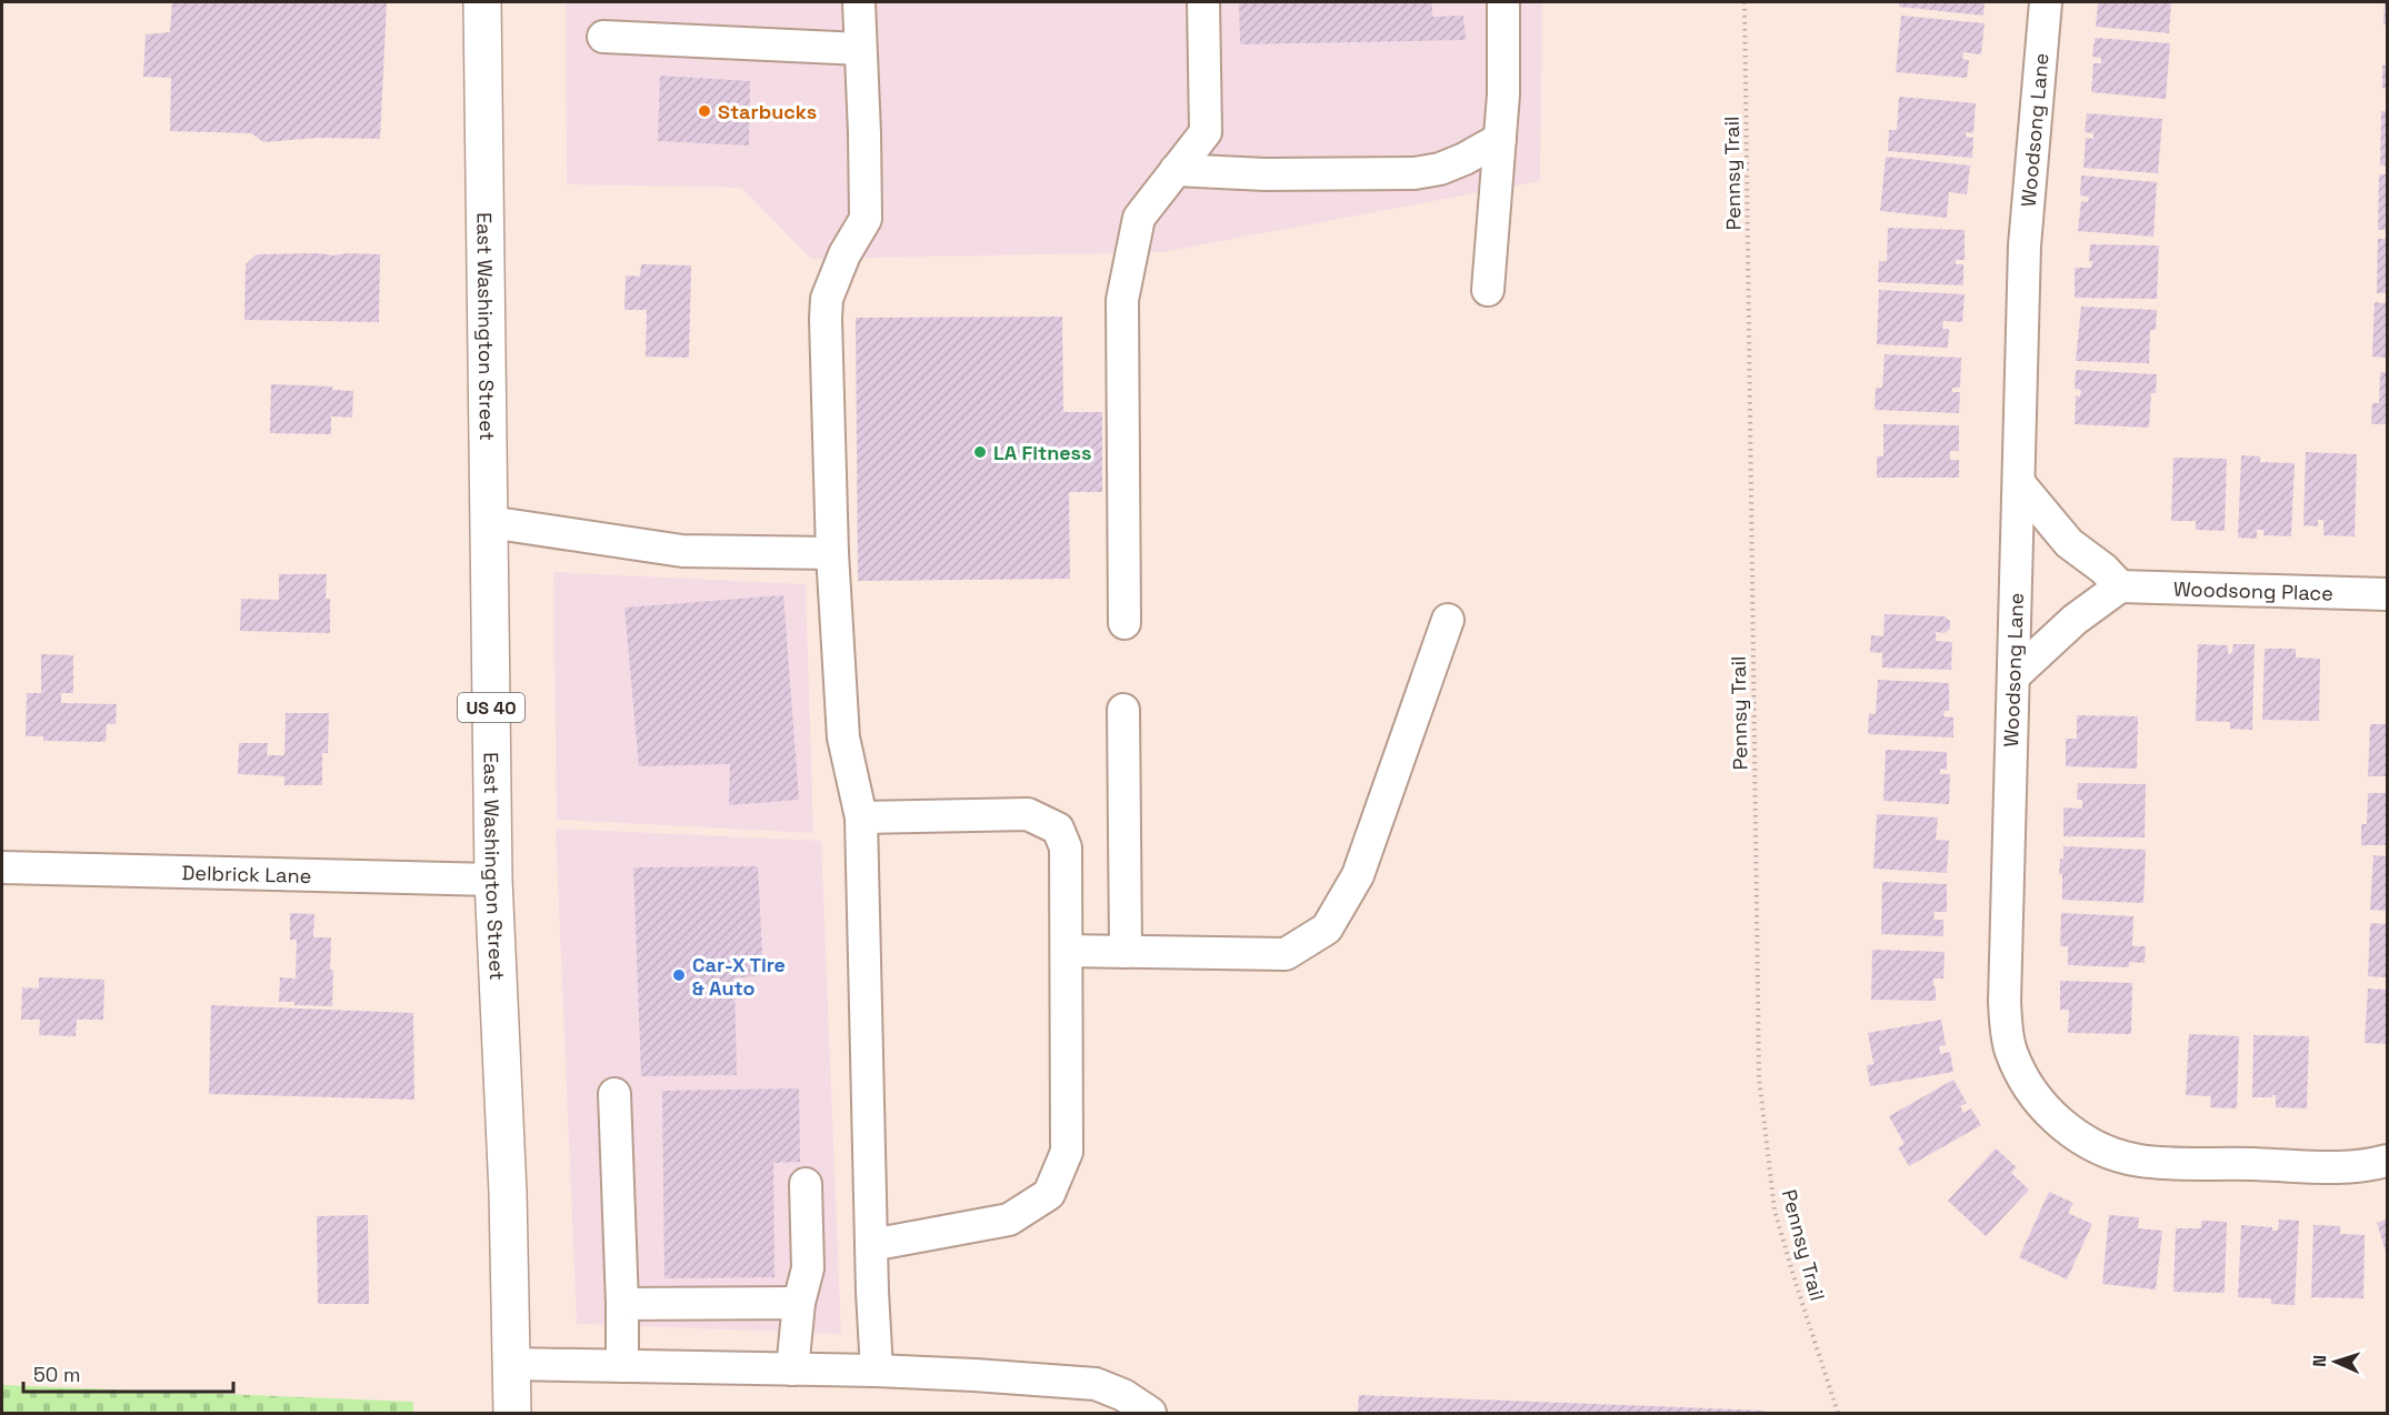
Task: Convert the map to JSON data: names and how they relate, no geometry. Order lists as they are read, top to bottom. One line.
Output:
{"streets":{"main road":["East Washington Street","US 40"],"street":["Woodsong Lane","Woodsong Place","Delbrick Lane"],"path":["Pennsy Trail"]},"crossings":[["East Washington Street","Delbrick Lane"]],"places":["Starbucks","LA Fitness","Car-X Tire & Auto"],"scale_bar":"50 m","north":"left"}
